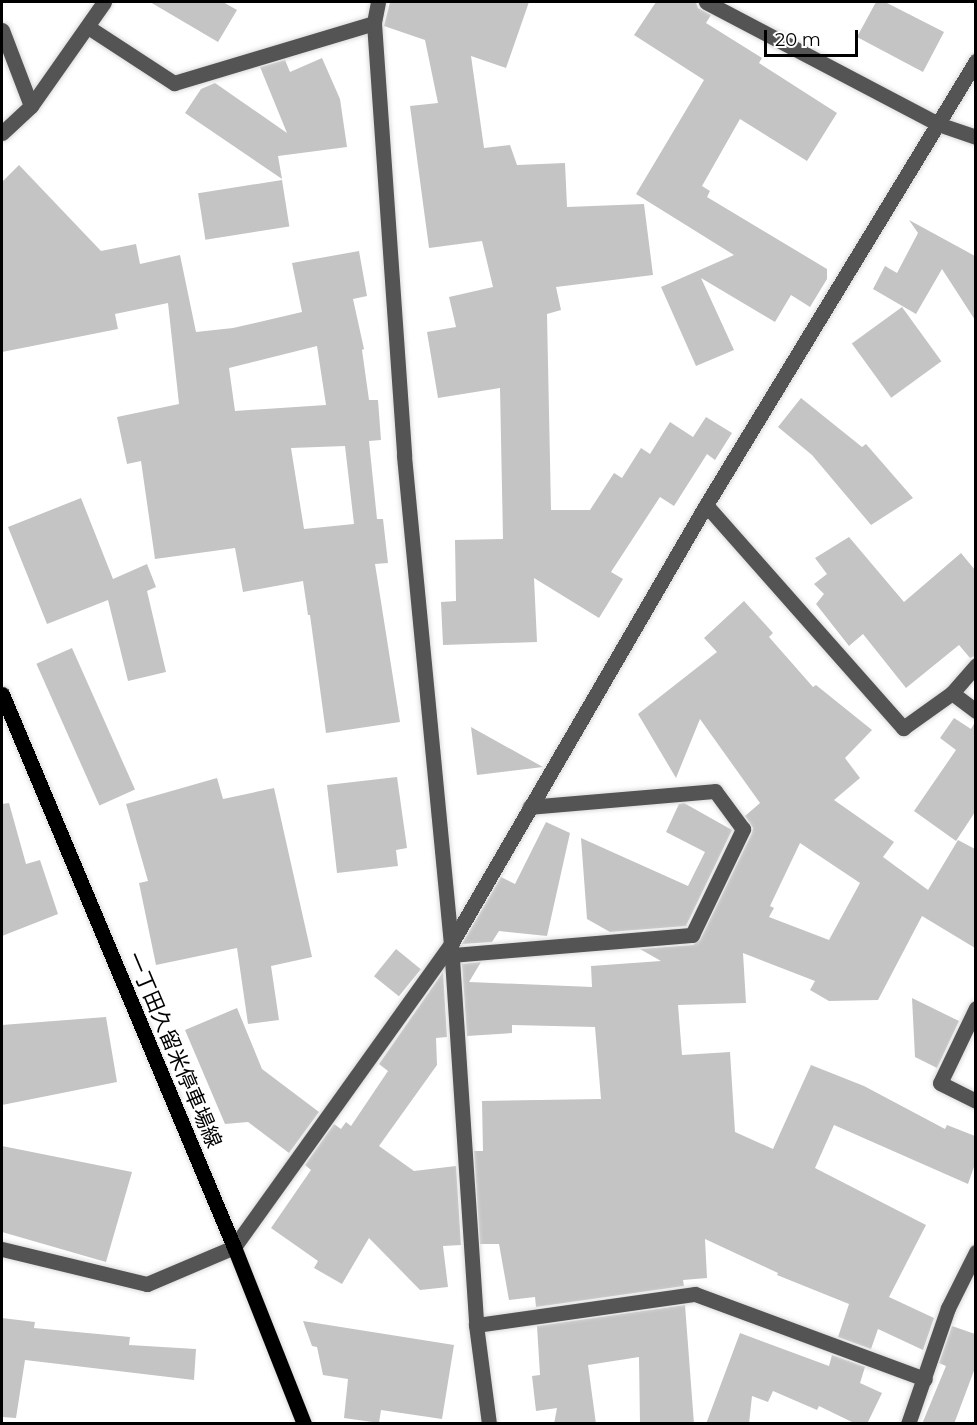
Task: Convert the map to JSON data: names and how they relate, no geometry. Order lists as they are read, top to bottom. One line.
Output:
{"streets":{"main road":["一丁田久留米停車場線"]},"scale_bar":"20 m"}
